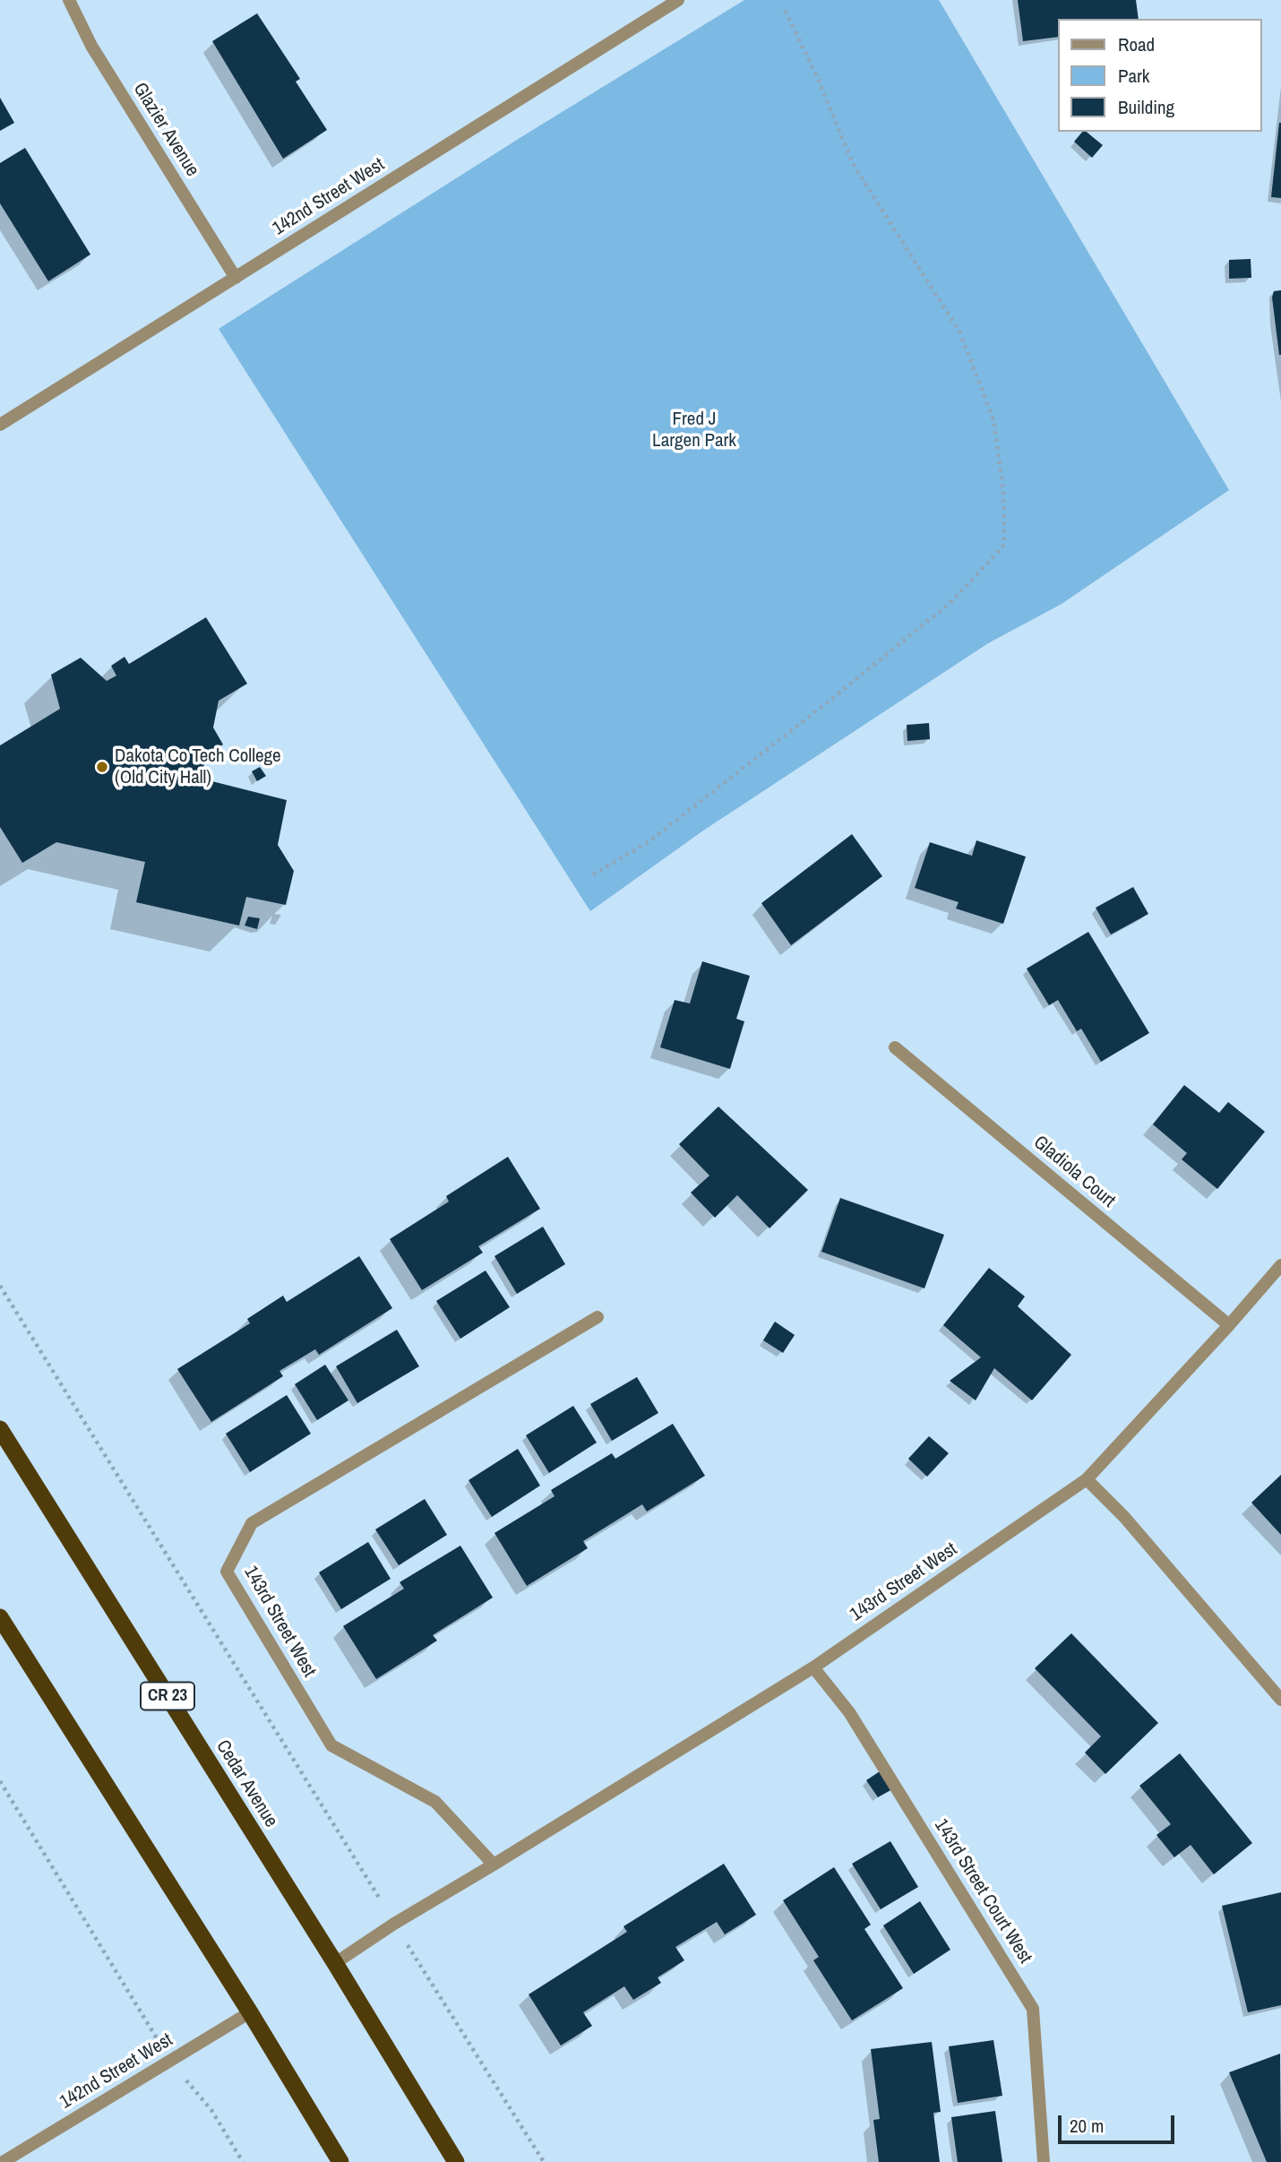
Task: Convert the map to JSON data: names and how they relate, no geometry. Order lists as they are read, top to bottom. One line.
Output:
{"streets":{"highway":["CR 23","Cedar Avenue"],"street":["Glazier Avenue","142nd Street West","Gladiola Court","143rd Street West","143rd Street Court West"]},"crossings":[["Glazier Avenue","142nd Street West"],["Gladiola Court","143rd Street West"],["143rd Street West","Cedar Avenue"],["143rd Street West","143rd Street Court West"]],"parks":["Fred J Largen Park"],"places":["Dakota Co Tech College (Old City Hall)"],"legend":["Road","Park","Building"],"scale_bar":"20 m"}
